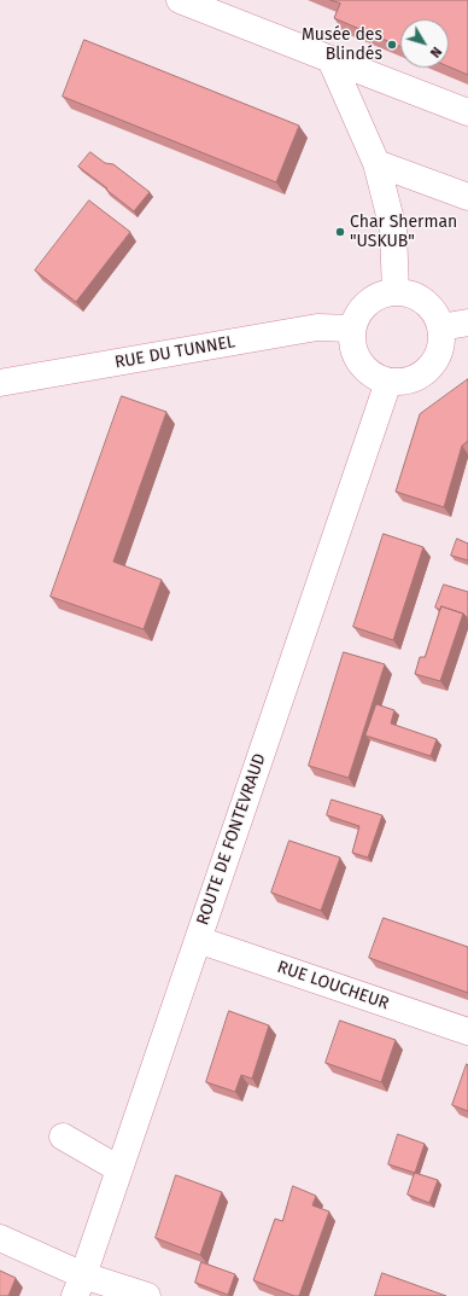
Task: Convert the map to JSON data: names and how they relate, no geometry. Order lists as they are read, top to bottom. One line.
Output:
{"streets":{"street":["RUE DU TUNNEL","ROUTE DE FONTEVRAUD","RUE LOUCHEUR"]},"crossings":[["RUE DU TUNNEL","ROUTE DE FONTEVRAUD"],["ROUTE DE FONTEVRAUD","RUE LOUCHEUR"]],"places":["Musée des Blindés","Char Sherman \"USKUB\""],"north":"bottom right"}
